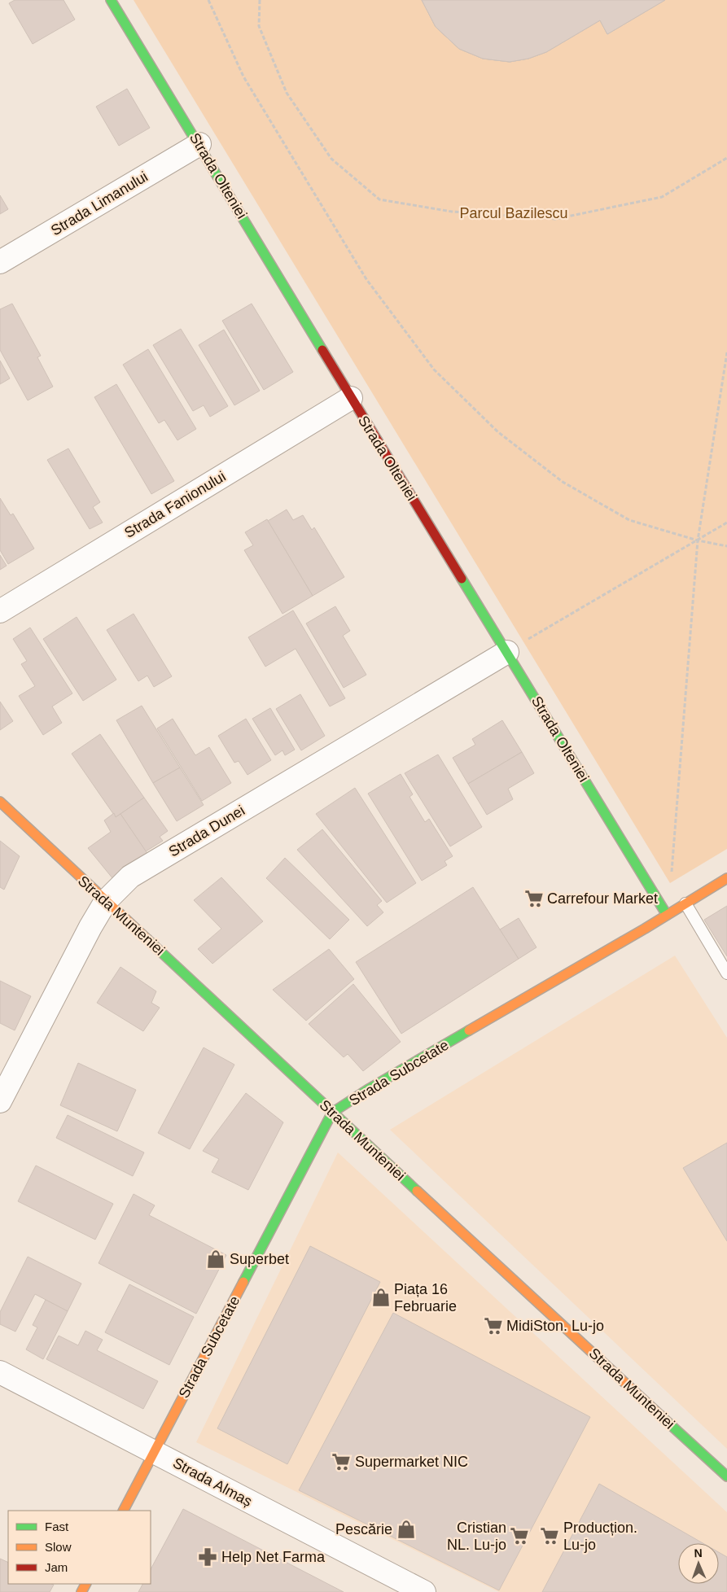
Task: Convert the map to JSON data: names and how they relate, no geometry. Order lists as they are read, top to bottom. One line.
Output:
{"streets":{"street":["Strada Olteniei","Strada Limanului","Strada Fanionului","Strada Dunei","Strada Munteniei","Strada Subcetate","Strada Almaș"]},"crossings":[["Strada Olteniei","Strada Limanului"],["Strada Olteniei","Strada Fanionului"],["Strada Olteniei","Strada Dunei"],["Strada Olteniei","Strada Subcetate"],["Strada Dunei","Strada Munteniei"],["Strada Munteniei","Strada Subcetate"],["Strada Subcetate","Strada Almaș"]],"parks":["Parcul Bazilescu"],"places":{"supermarket":["Carrefour Market","MidiSton. Lu-jo","Supermarket NIC","Cristian NL. Lu-jo","Producțion. Lu-jo"],"shop":["Superbet","Piața 16 Februarie","Pescărie"],"pharmacy":["Help Net Farma"]},"legend":["Fast","Slow","Jam"],"north":"top"}
